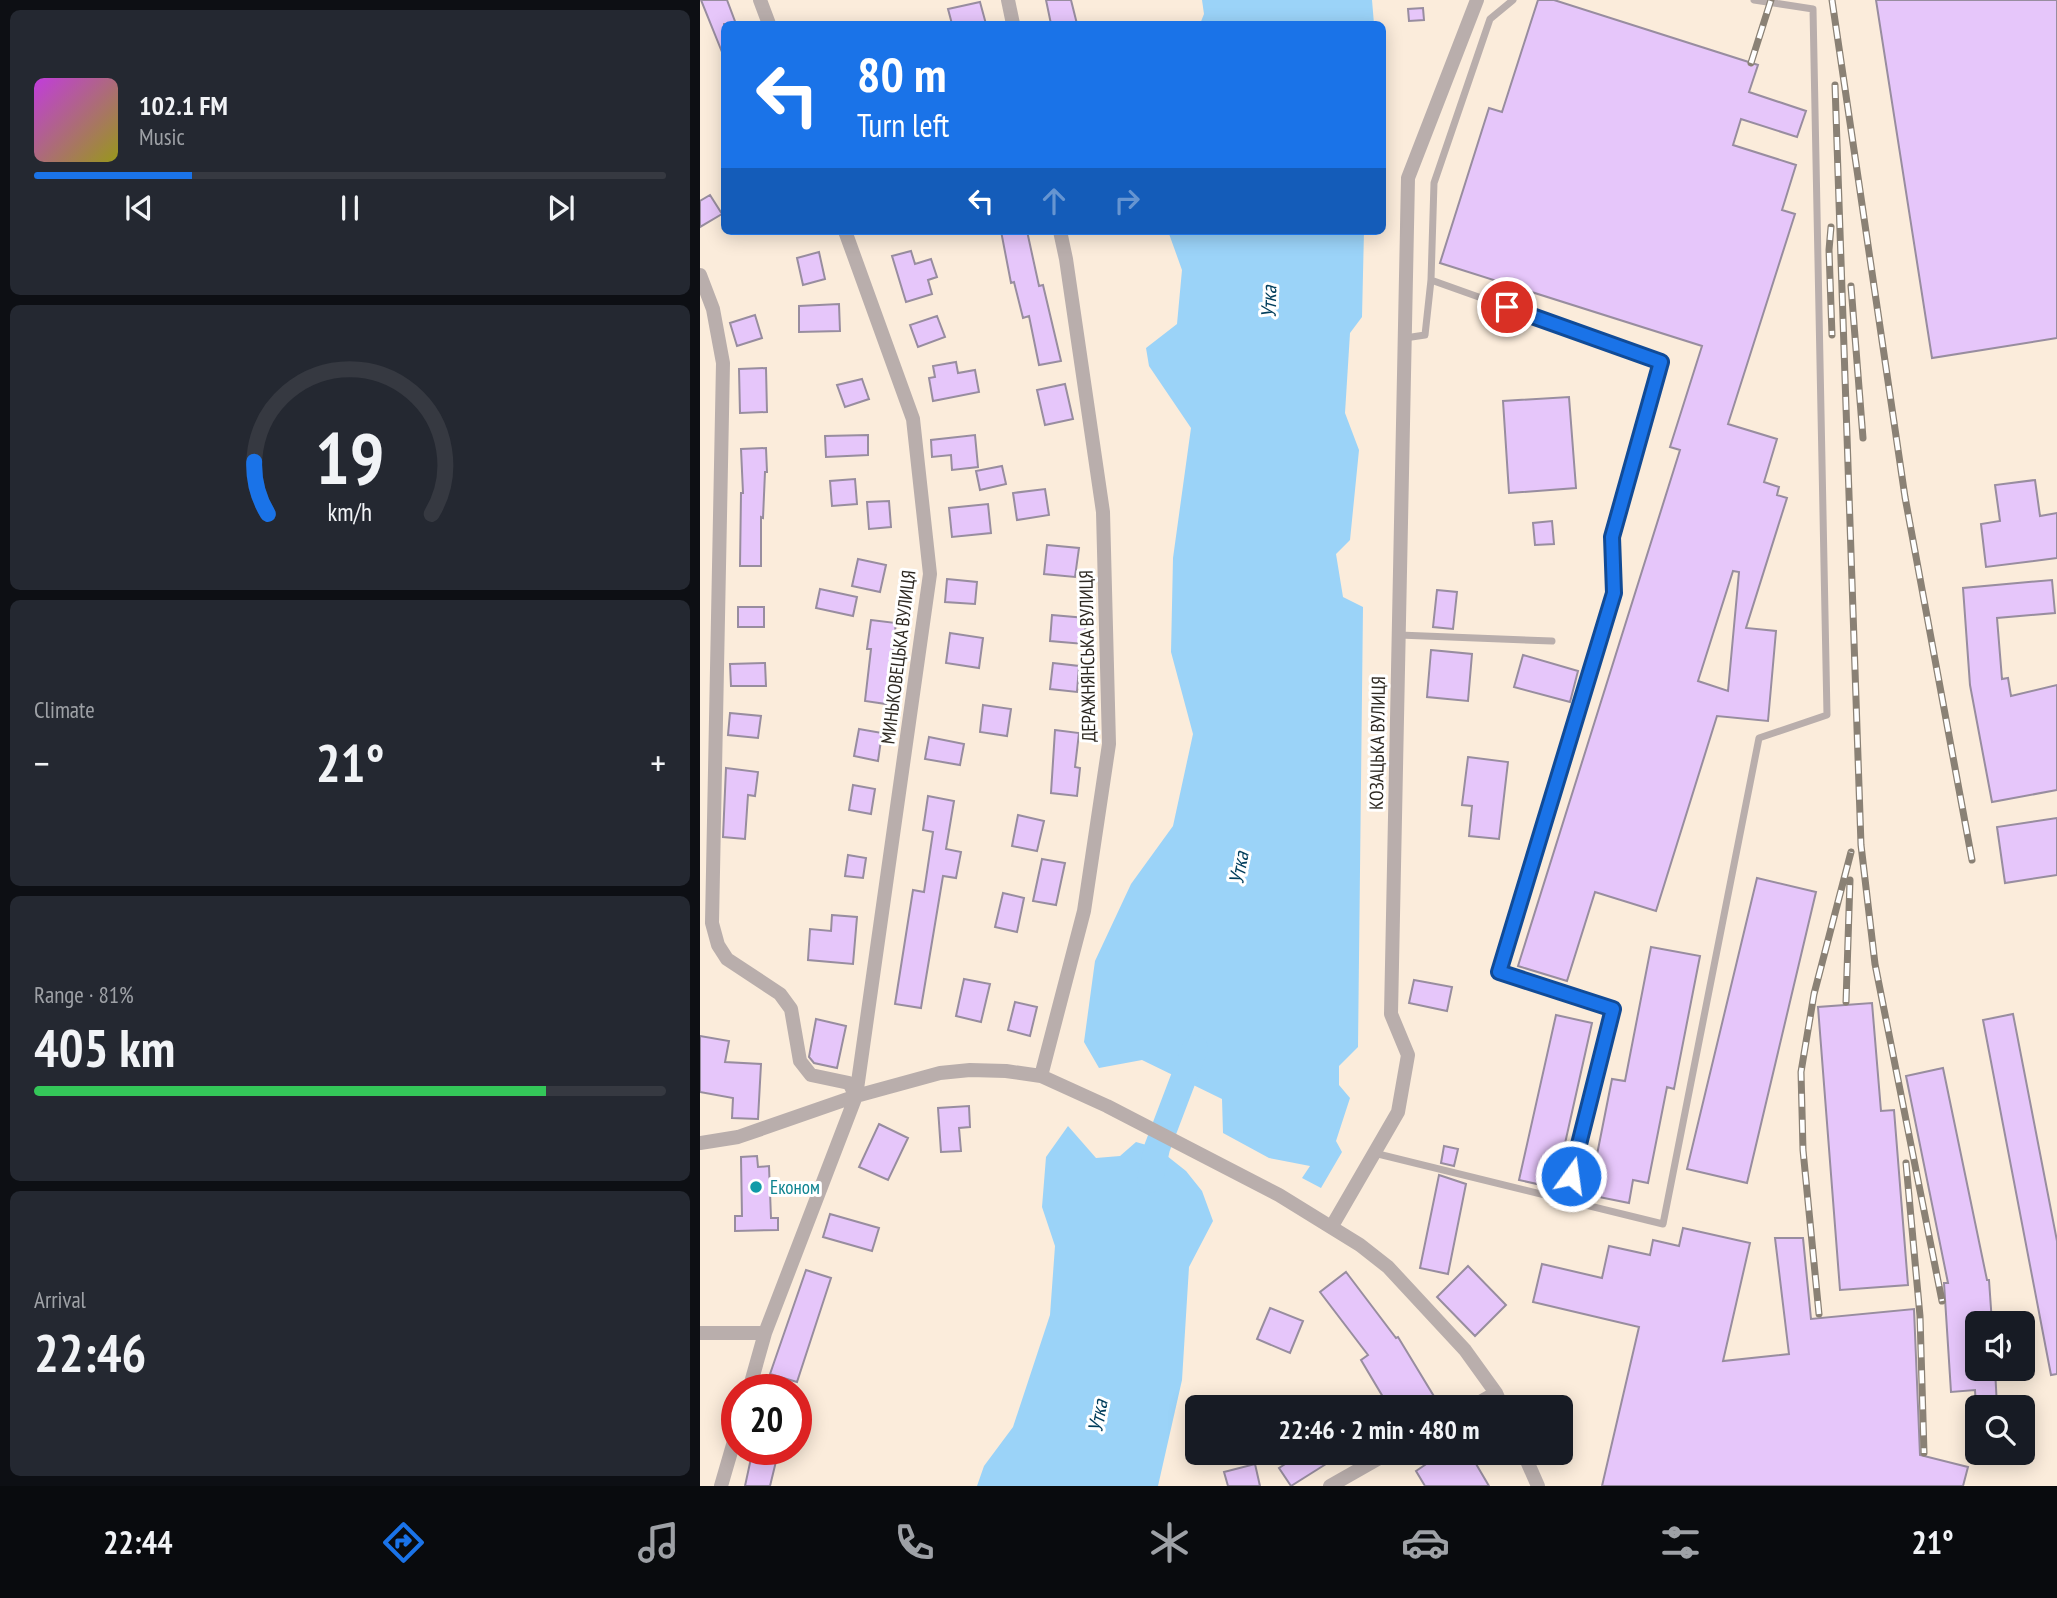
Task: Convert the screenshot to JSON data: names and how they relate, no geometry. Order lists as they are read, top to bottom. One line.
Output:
{"streets":{"street":["ДЕРАЖНЯНСЬКА ВУЛИЦЯ","МИНЬКОВЕЦЬКА ВУЛИЦЯ","КОЗАЦЬКА ВУЛИЦЯ"]},"water":["Утка"],"places":["Економ"],"page":{"turn":["80 m","Turn left"],"song":["102.1 FM","Music"],"tile":["Climate",["Range · 81%","405 km"],["Arrival","22:46"]],"heat":["−","21°","+"],"limit":"20","trip":"22:46 · 2 min · 480 m","tabs":["22:44","21°"],"gauge":["19","km/h"]}}
